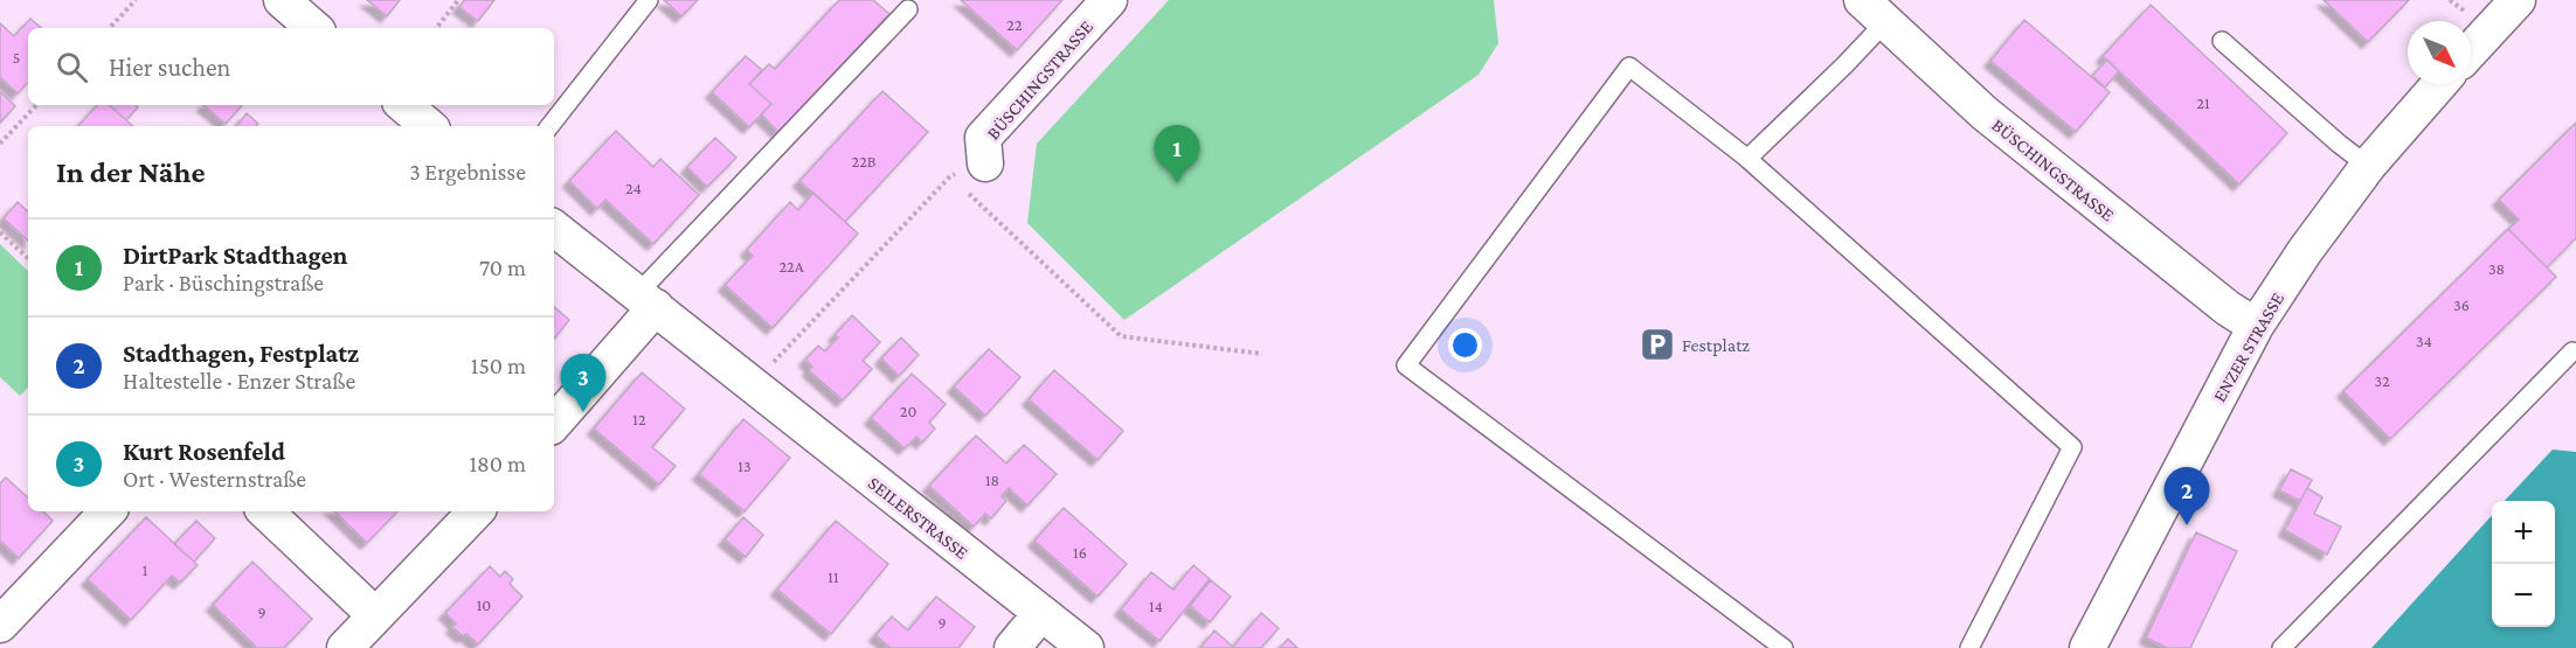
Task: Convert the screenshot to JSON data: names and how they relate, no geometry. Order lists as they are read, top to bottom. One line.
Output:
{"streets":{"street":["BÜSCHINGSTRASSE","ENZER STRASSE","SEILERSTRASSE"]},"crossings":[["BÜSCHINGSTRASSE","ENZER STRASSE"]],"places":{"parking":["Festplatz"]},"house_numbers":["22","5","21","22B","24","22A","38","36","34","32","20","12","13","18","16","1","11","10","14","9","9"],"north":"bottom right","page":{"search":"Hier suchen","pins":["1","3","2"],"heading":["In der Nähe","3 Ergebnisse"],"list":[{"mark":"1","name":"DirtPark Stadthagen","note":"Park · Büschingstraße","value":"70 m"},{"mark":"2","name":"Stadthagen, Festplatz","note":"Haltestelle · Enzer Straße","value":"150 m"},{"mark":"3","name":"Kurt Rosenfeld","note":"Ort · Westernstraße","value":"180 m"}],"map_buttons":["+","−"]}}
